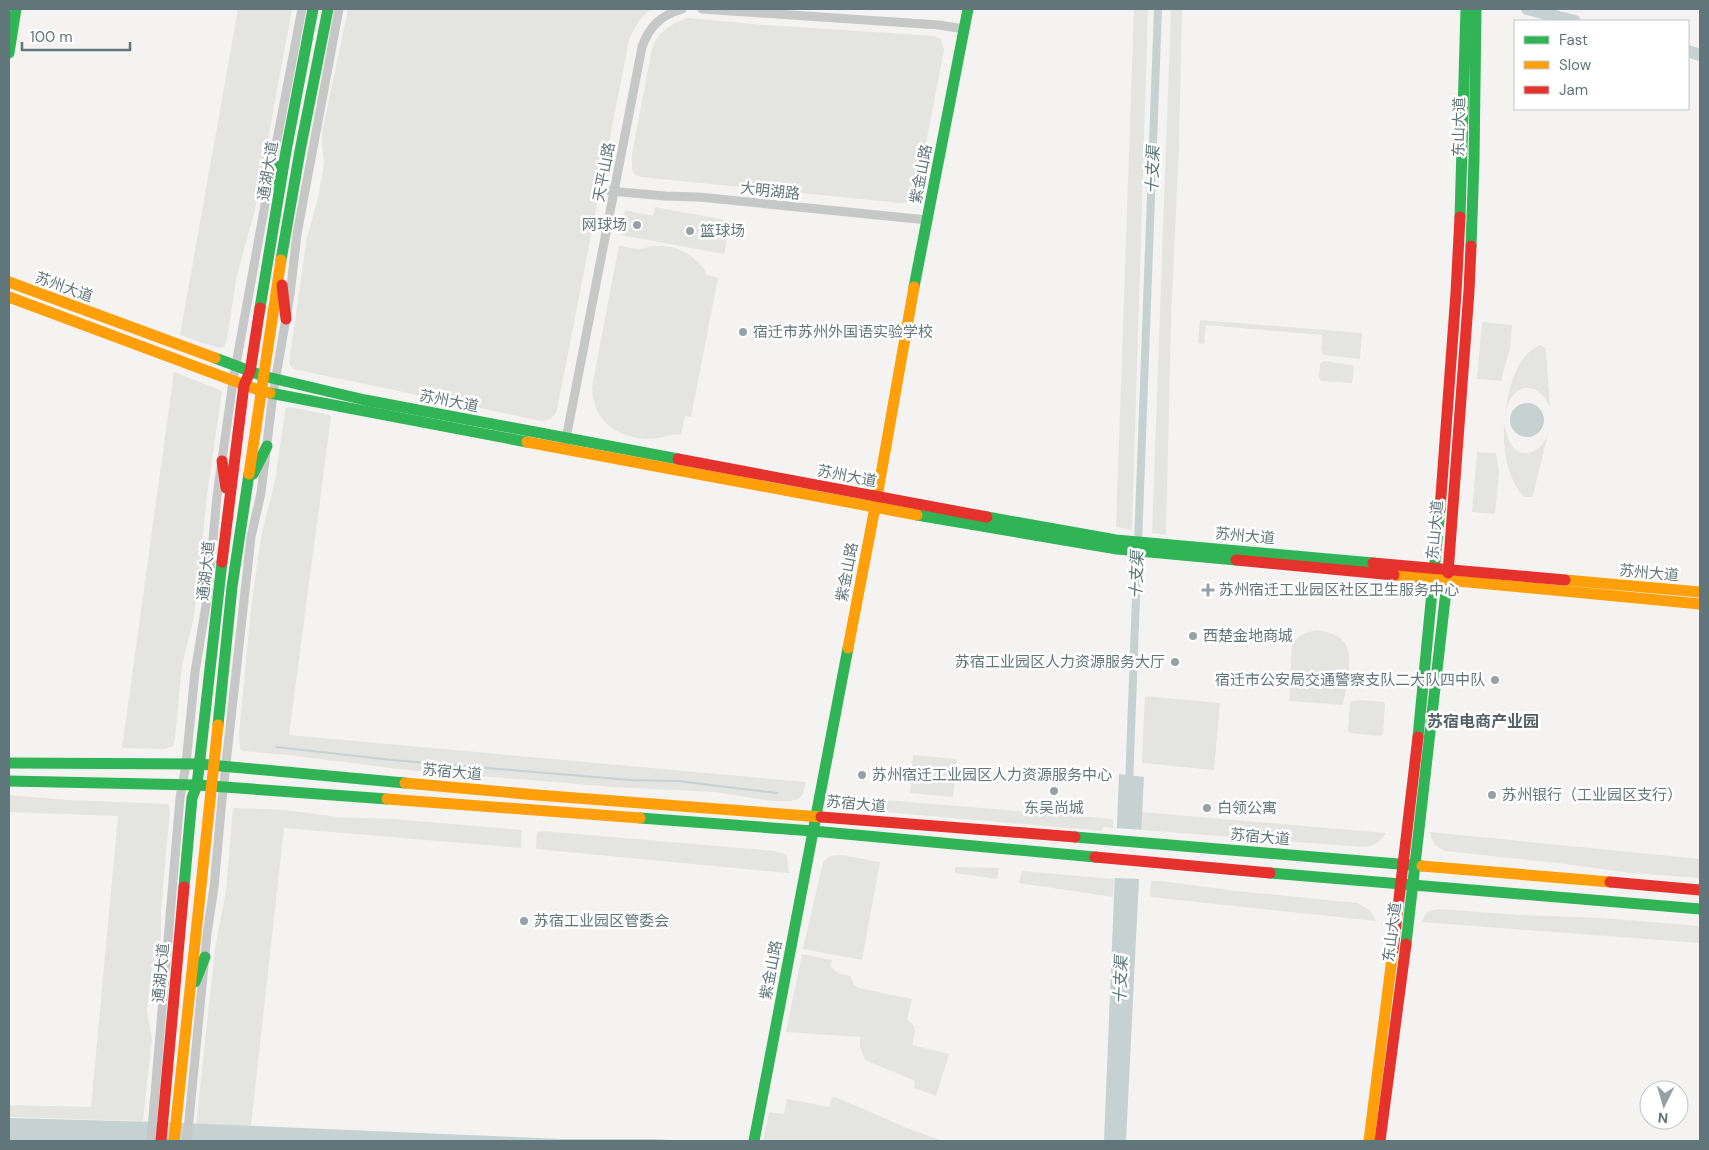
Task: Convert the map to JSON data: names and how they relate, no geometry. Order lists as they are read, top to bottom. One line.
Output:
{"streets":{"main road":["东山大道","通湖大道","紫金山路","苏州大道","苏宿大道"],"street":["天平山路","大明湖路"]},"crossings":[["东山大道","苏州大道"],["东山大道","苏宿大道"],["通湖大道","苏州大道"],["通湖大道","苏宿大道"],["天平山路","大明湖路"],["天平山路","苏州大道"],["紫金山路","大明湖路"],["紫金山路","苏州大道"],["紫金山路","苏宿大道"]],"districts":["苏宿电商产业园"],"water":["十支渠"],"places":{"other":["网球场","篮球场","宿迁市苏州外国语实验学校","西楚金地商城","苏宿工业园区人力资源服务大厅","宿迁市公安局交通警察支队二大队四中队","苏州宿迁工业园区人力资源服务中心","东吴尚城","苏州银行（工业园区支行）","白领公寓","苏宿工业园区管委会"],"health":["苏州宿迁工业园区社区卫生服务中心"]},"legend":["Fast","Slow","Jam"],"scale_bar":"100 m","north":"bottom"}
